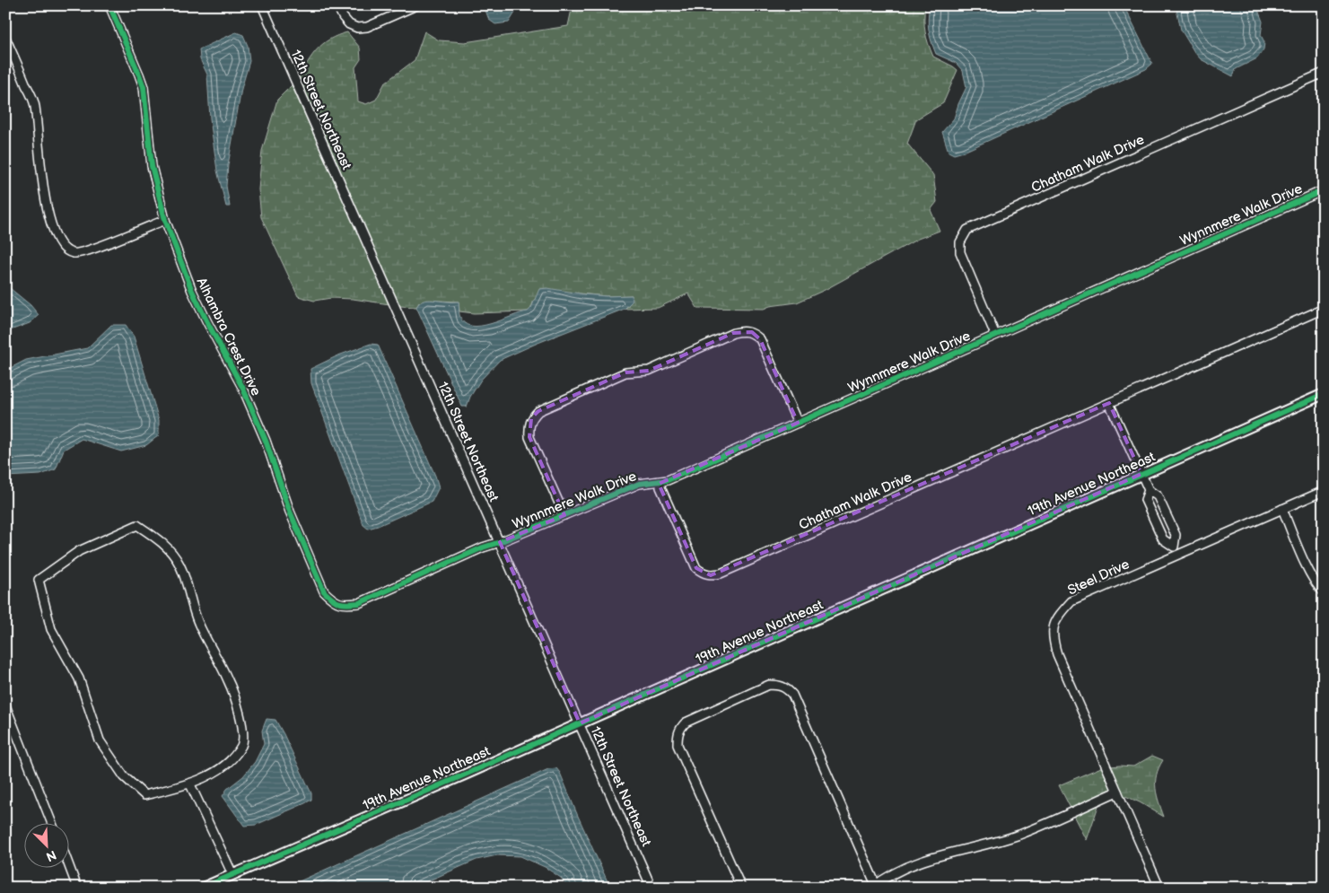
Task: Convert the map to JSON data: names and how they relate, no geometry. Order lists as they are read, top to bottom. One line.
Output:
{"streets":{"street":["12th Street Northeast","Chatham Walk Drive","Wynnmere Walk Drive","Alhambra Crest Drive","19th Avenue Northeast","Steel Drive"]},"crossings":[["12th Street Northeast","Wynnmere Walk Drive"],["12th Street Northeast","Alhambra Crest Drive"],["12th Street Northeast","19th Avenue Northeast"],["Chatham Walk Drive","Wynnmere Walk Drive"],["Wynnmere Walk Drive","Alhambra Crest Drive"]],"north":"bottom right"}
